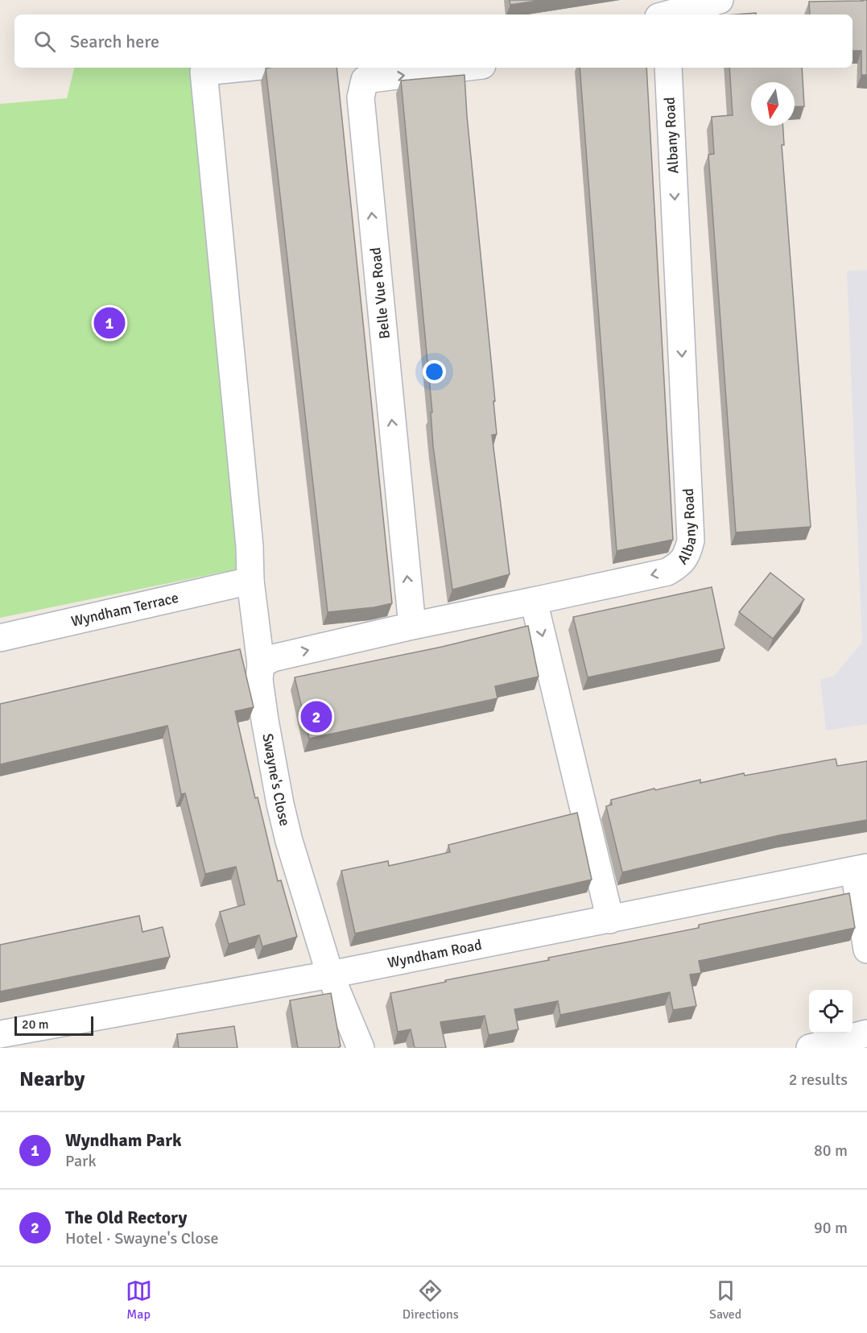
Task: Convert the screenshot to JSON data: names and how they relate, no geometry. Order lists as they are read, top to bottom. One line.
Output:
{"streets":{"street":["Albany Road","Belle Vue Road","Wyndham Terrace","Swayne's Close","Wyndham Road"]},"crossings":[["Wyndham Terrace","Swayne's Close"],["Swayne's Close","Wyndham Road"]],"one_way":["Albany Road","Belle Vue Road"],"scale_bar":"20 m","north":"bottom","page":{"search":"Search here","pins":["1","2"],"scale":"20 m","heading":["Nearby","2 results"],"list":[{"mark":"1","name":"Wyndham Park","note":"Park","value":"80 m"},{"mark":"2","name":"The Old Rectory","note":"Hotel · Swayne's Close","value":"90 m"}],"nav":["Map","Directions","Saved"]}}
